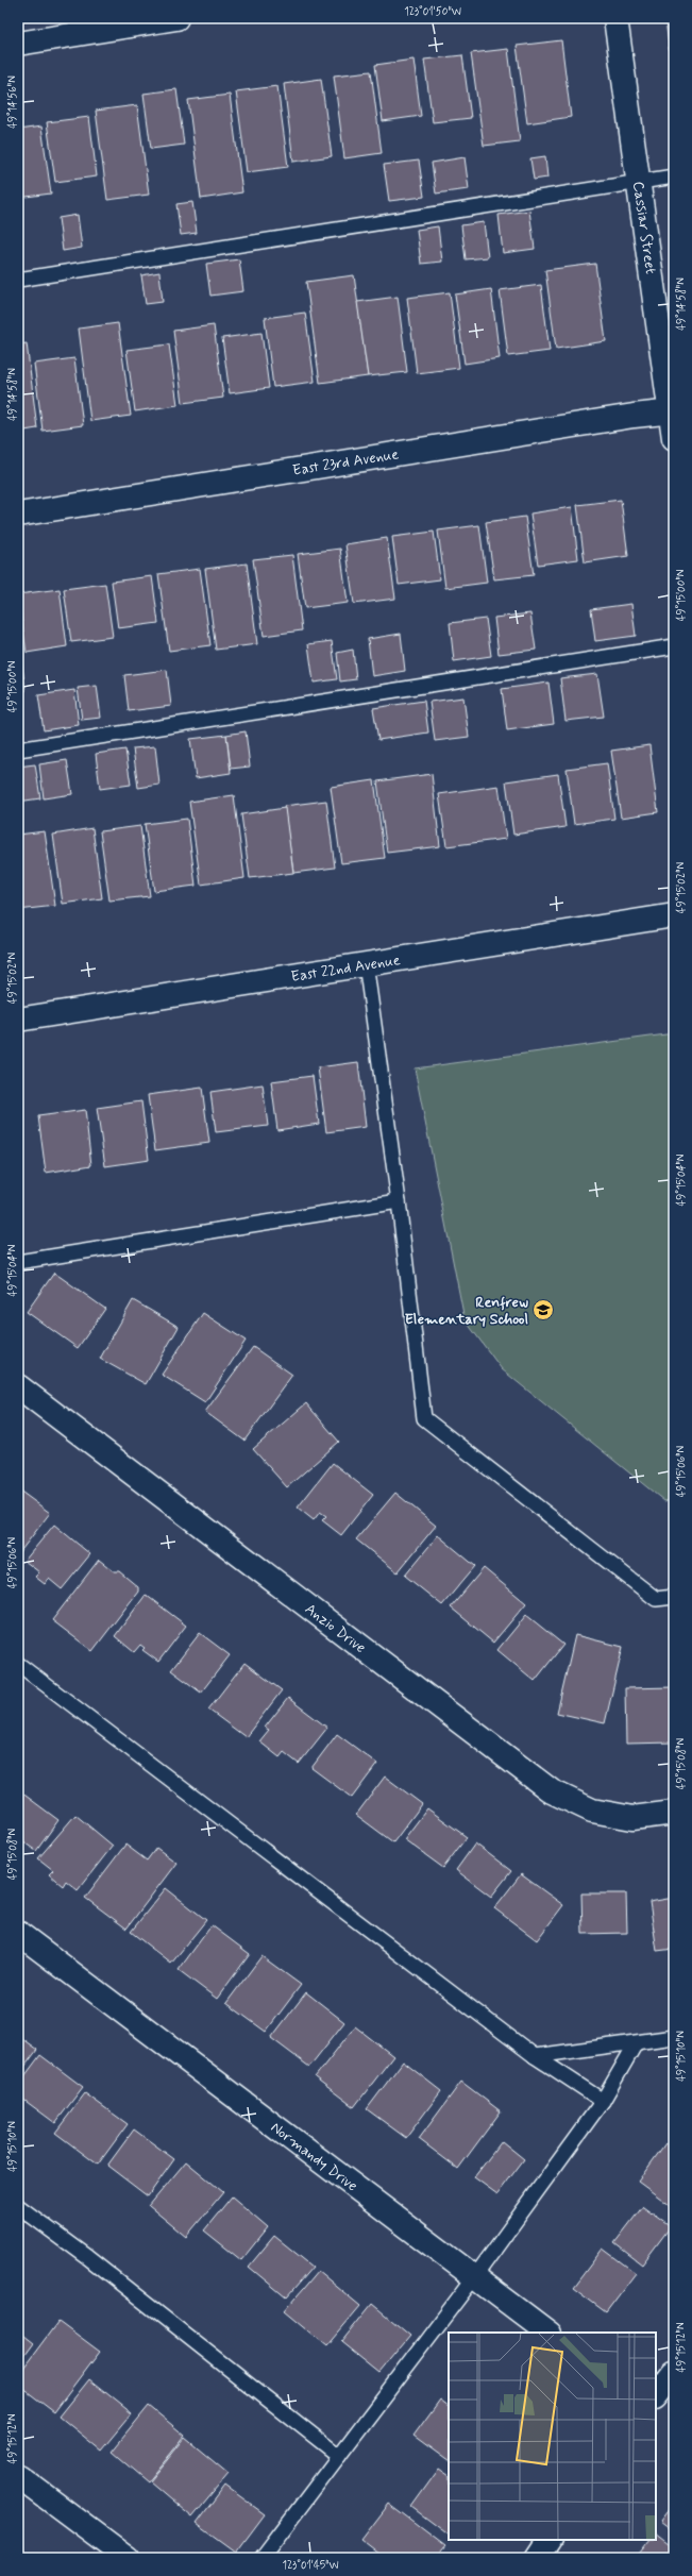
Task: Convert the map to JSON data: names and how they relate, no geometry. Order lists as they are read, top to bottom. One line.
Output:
{"streets":{"street":["Cassiar Street","East 23rd Avenue","East 22nd Avenue","Anzio Drive","Normandy Drive"]},"crossings":[["Cassiar Street","East 23rd Avenue"]],"places":{"school or university":["Renfrew Elementary School"]},"coordinates":["123°01'50\"W","49°14'56\"N","49°14'58\"N","49°15'00\"N","49°15'02\"N","49°15'04\"N","49°15'06\"N","49°15'08\"N","49°15'10\"N","49°15'12\"N","123°01'45\"W"]}
